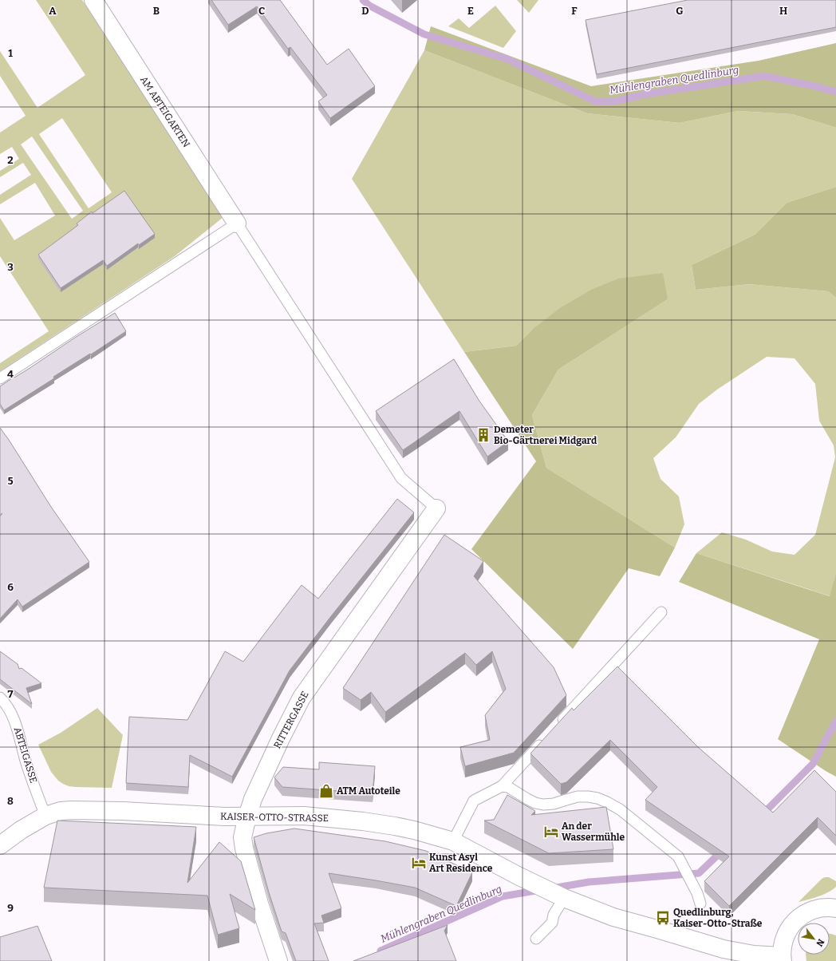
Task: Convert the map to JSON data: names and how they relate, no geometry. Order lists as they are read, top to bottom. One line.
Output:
{"streets":{"street":["AM ABTEIGARTEN","RITTERGASSE","KAISER-OTTO-STRASSE"],"lane":["ABTEIGASSE"]},"crossings":[["RITTERGASSE","KAISER-OTTO-STRASSE"],["ABTEIGASSE","KAISER-OTTO-STRASSE"]],"water":["Mühlengraben Quedlinburg"],"places":{"building":["Demeter Bio-Gärtnerei Midgard"],"shop":["ATM Autoteile"],"hotel":["An der Wassermühle","Kunst Asyl Art Residence"],"bus stop":["Quedlinburg, Kaiser-Otto-Straße"]},"north":"bottom right","grid":{"columns":["A","B","C","D","E","F","G","H"],"rows":["1","2","3","4","5","6","7","8","9"]}}
